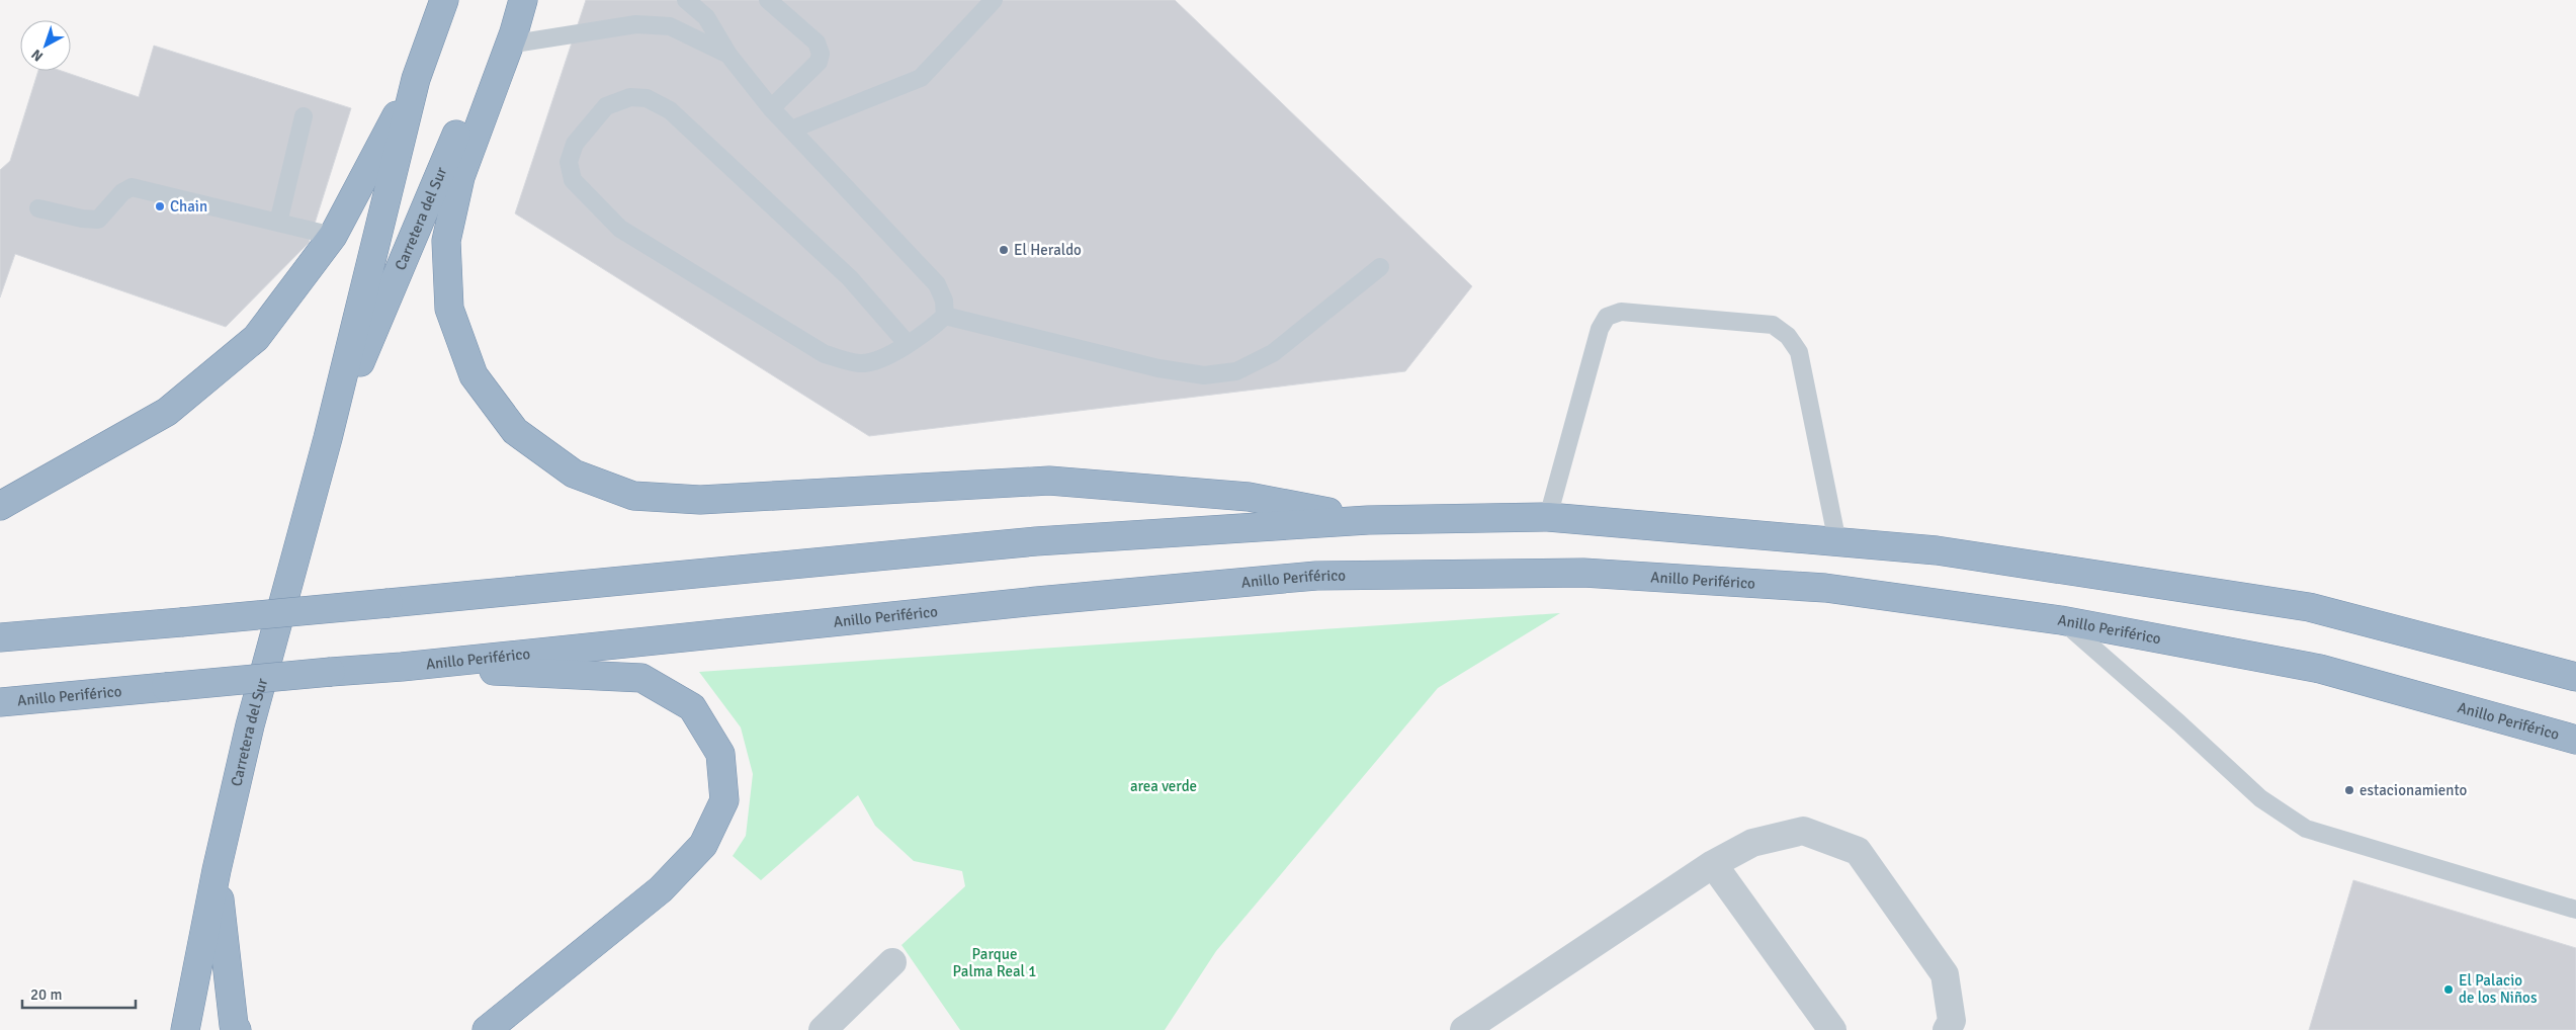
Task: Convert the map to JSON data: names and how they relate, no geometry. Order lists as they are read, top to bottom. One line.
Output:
{"streets":{"highway":["Carretera del Sur","Anillo Periférico"]},"parks":["area verde","Parque Palma Real 1"],"places":["Chain","El Heraldo","estacionamiento","El Palacio de los Niños"],"scale_bar":"20 m","north":"bottom left"}
